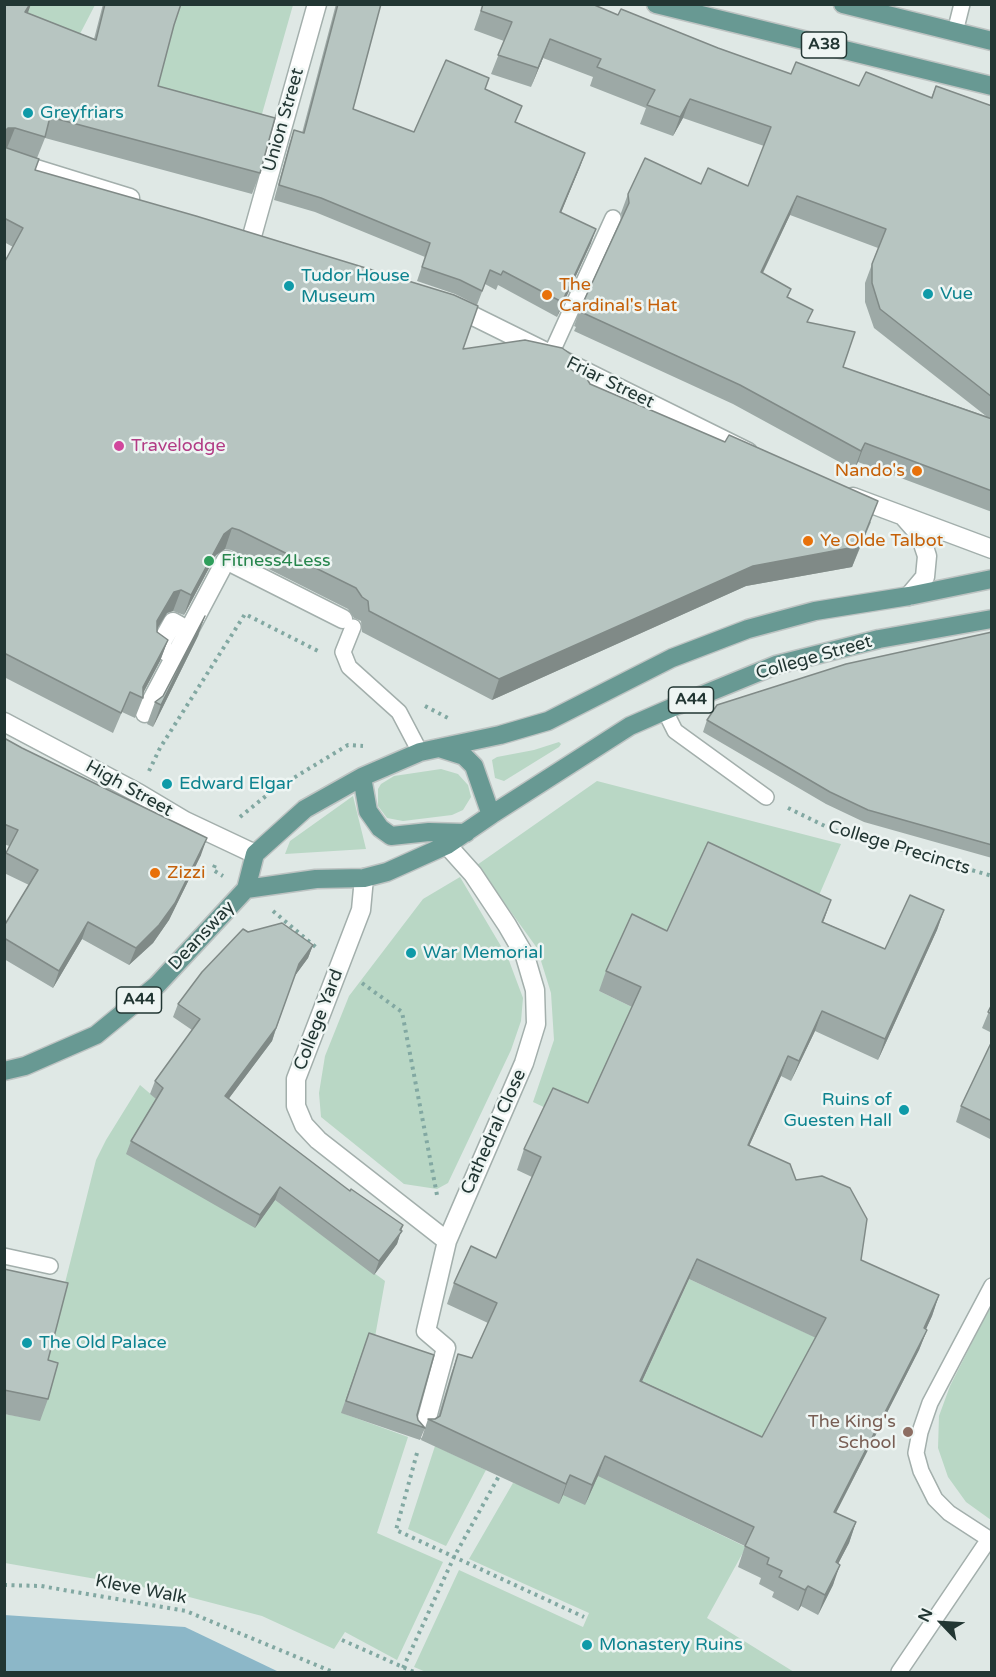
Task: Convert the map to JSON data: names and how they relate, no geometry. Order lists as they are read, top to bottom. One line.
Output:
{"streets":{"main road":["A38","College Street","A44","Deansway"],"street":["Union Street","Friar Street","High Street","College Yard","Cathedral Close"],"path":["College Precincts","Kleve Walk"]},"crossings":[["College Street","A44"],["College Street","College Yard"],["College Street","Cathedral Close"],["A44","High Street"],["A44","Deansway"],["A44","College Yard"],["College Yard","Cathedral Close"]],"places":["Greyfriars","Tudor House Museum","Vue","The Cardinal's Hat","Travelodge","Nando's","Ye Olde Talbot","Fitness4Less","Edward Elgar","Zizzi","War Memorial","Ruins of Guesten Hall","The Old Palace","The King's School","Monastery Ruins"],"north":"top left"}
